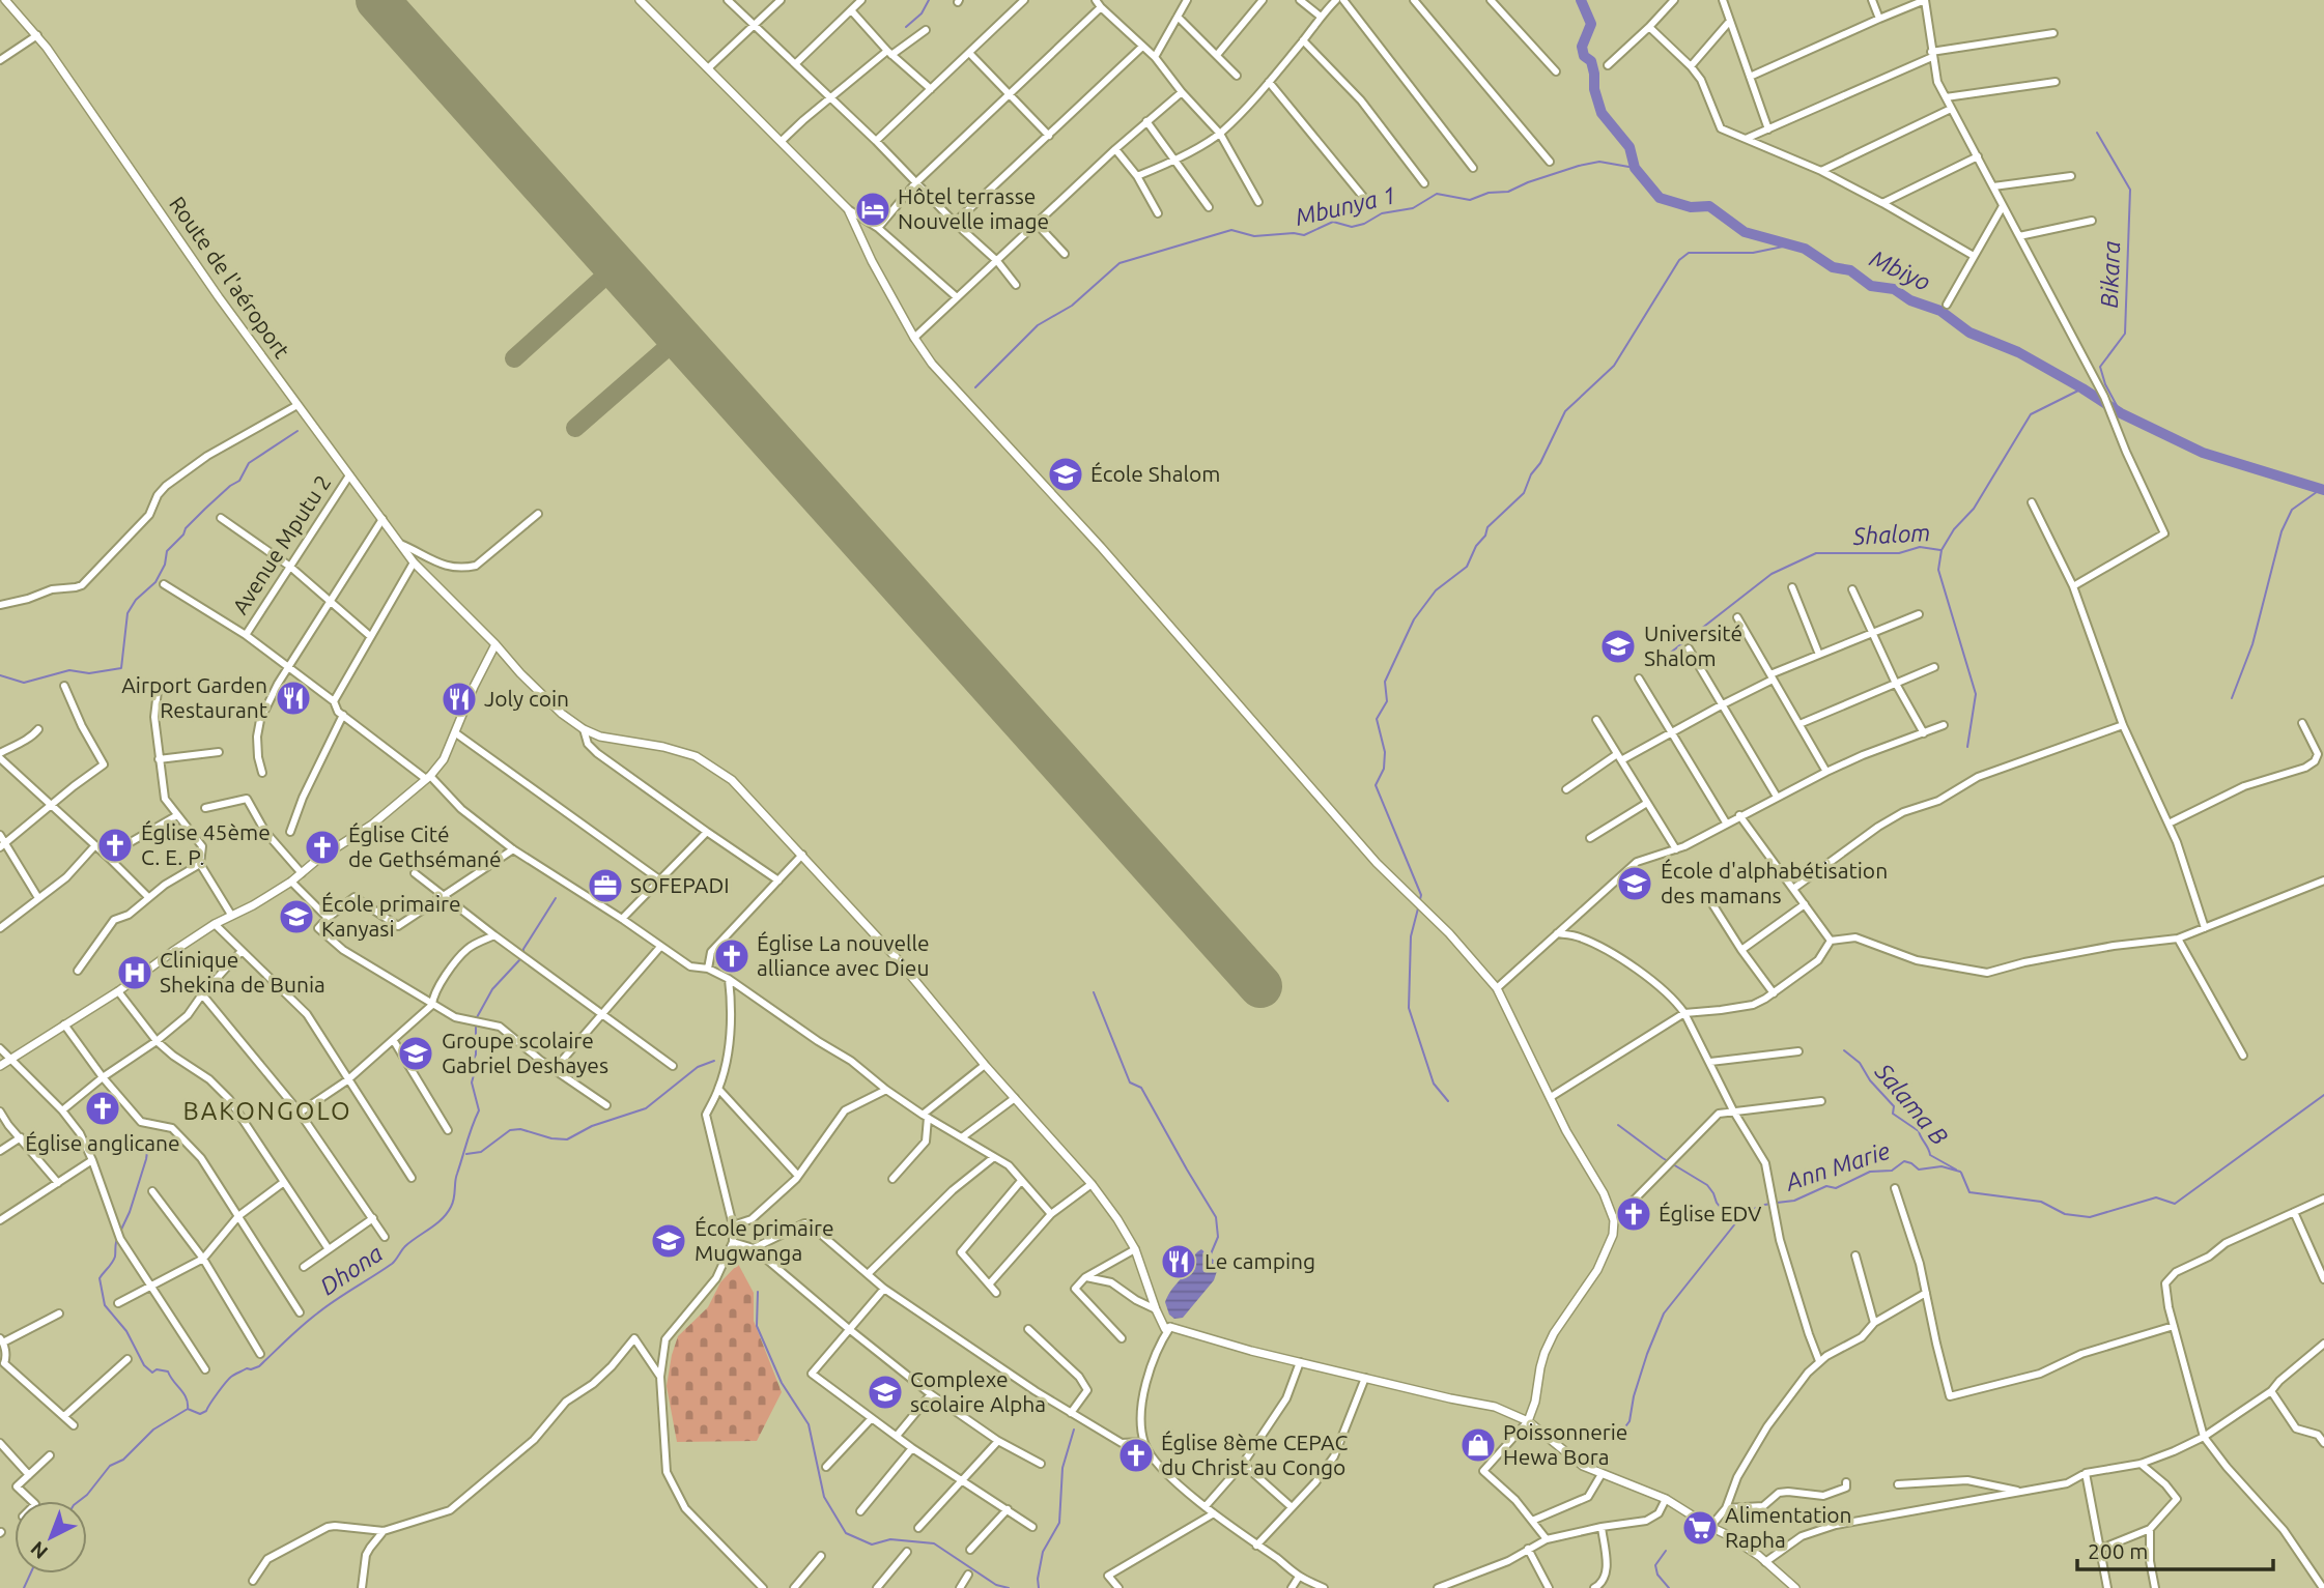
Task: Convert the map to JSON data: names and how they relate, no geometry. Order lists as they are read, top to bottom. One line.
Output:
{"streets":{"street":["Route de l'aéroport","Avenue Mputu 2"]},"crossings":[["Route de l'aéroport","Avenue Mputu 2"]],"districts":["BAKONGOLO"],"water":["Mbunya 1","Mbiyo","Bikara","Shalom","Salama B","Ann Marie","Dhona"],"places":{"hotel":["Hôtel terrasse Nouvelle image"],"school or university":["École Shalom","Université Shalom","École d'alphabétisation des mamans","École primaire Kanyasi","Groupe scolaire Gabriel Deshayes","École primaire Mugwanga","Complexe scolaire Alpha"],"restaurant":["Airport Garden Restaurant","Joly coin","Le camping"],"church":["Église 45ème C. E. P.","Église Cité de Gethsémané","Église La nouvelle alliance avec Dieu","Église anglicane","Église EDV","Église 8ème CEPAC du Christ au Congo"],"office":["SOFEPADI"],"hospital":["Clinique Shekina de Bunia"],"shop":["Poissonnerie Hewa Bora"],"supermarket":["Alimentation Rapha"]},"scale_bar":"200 m","north":"bottom left"}
